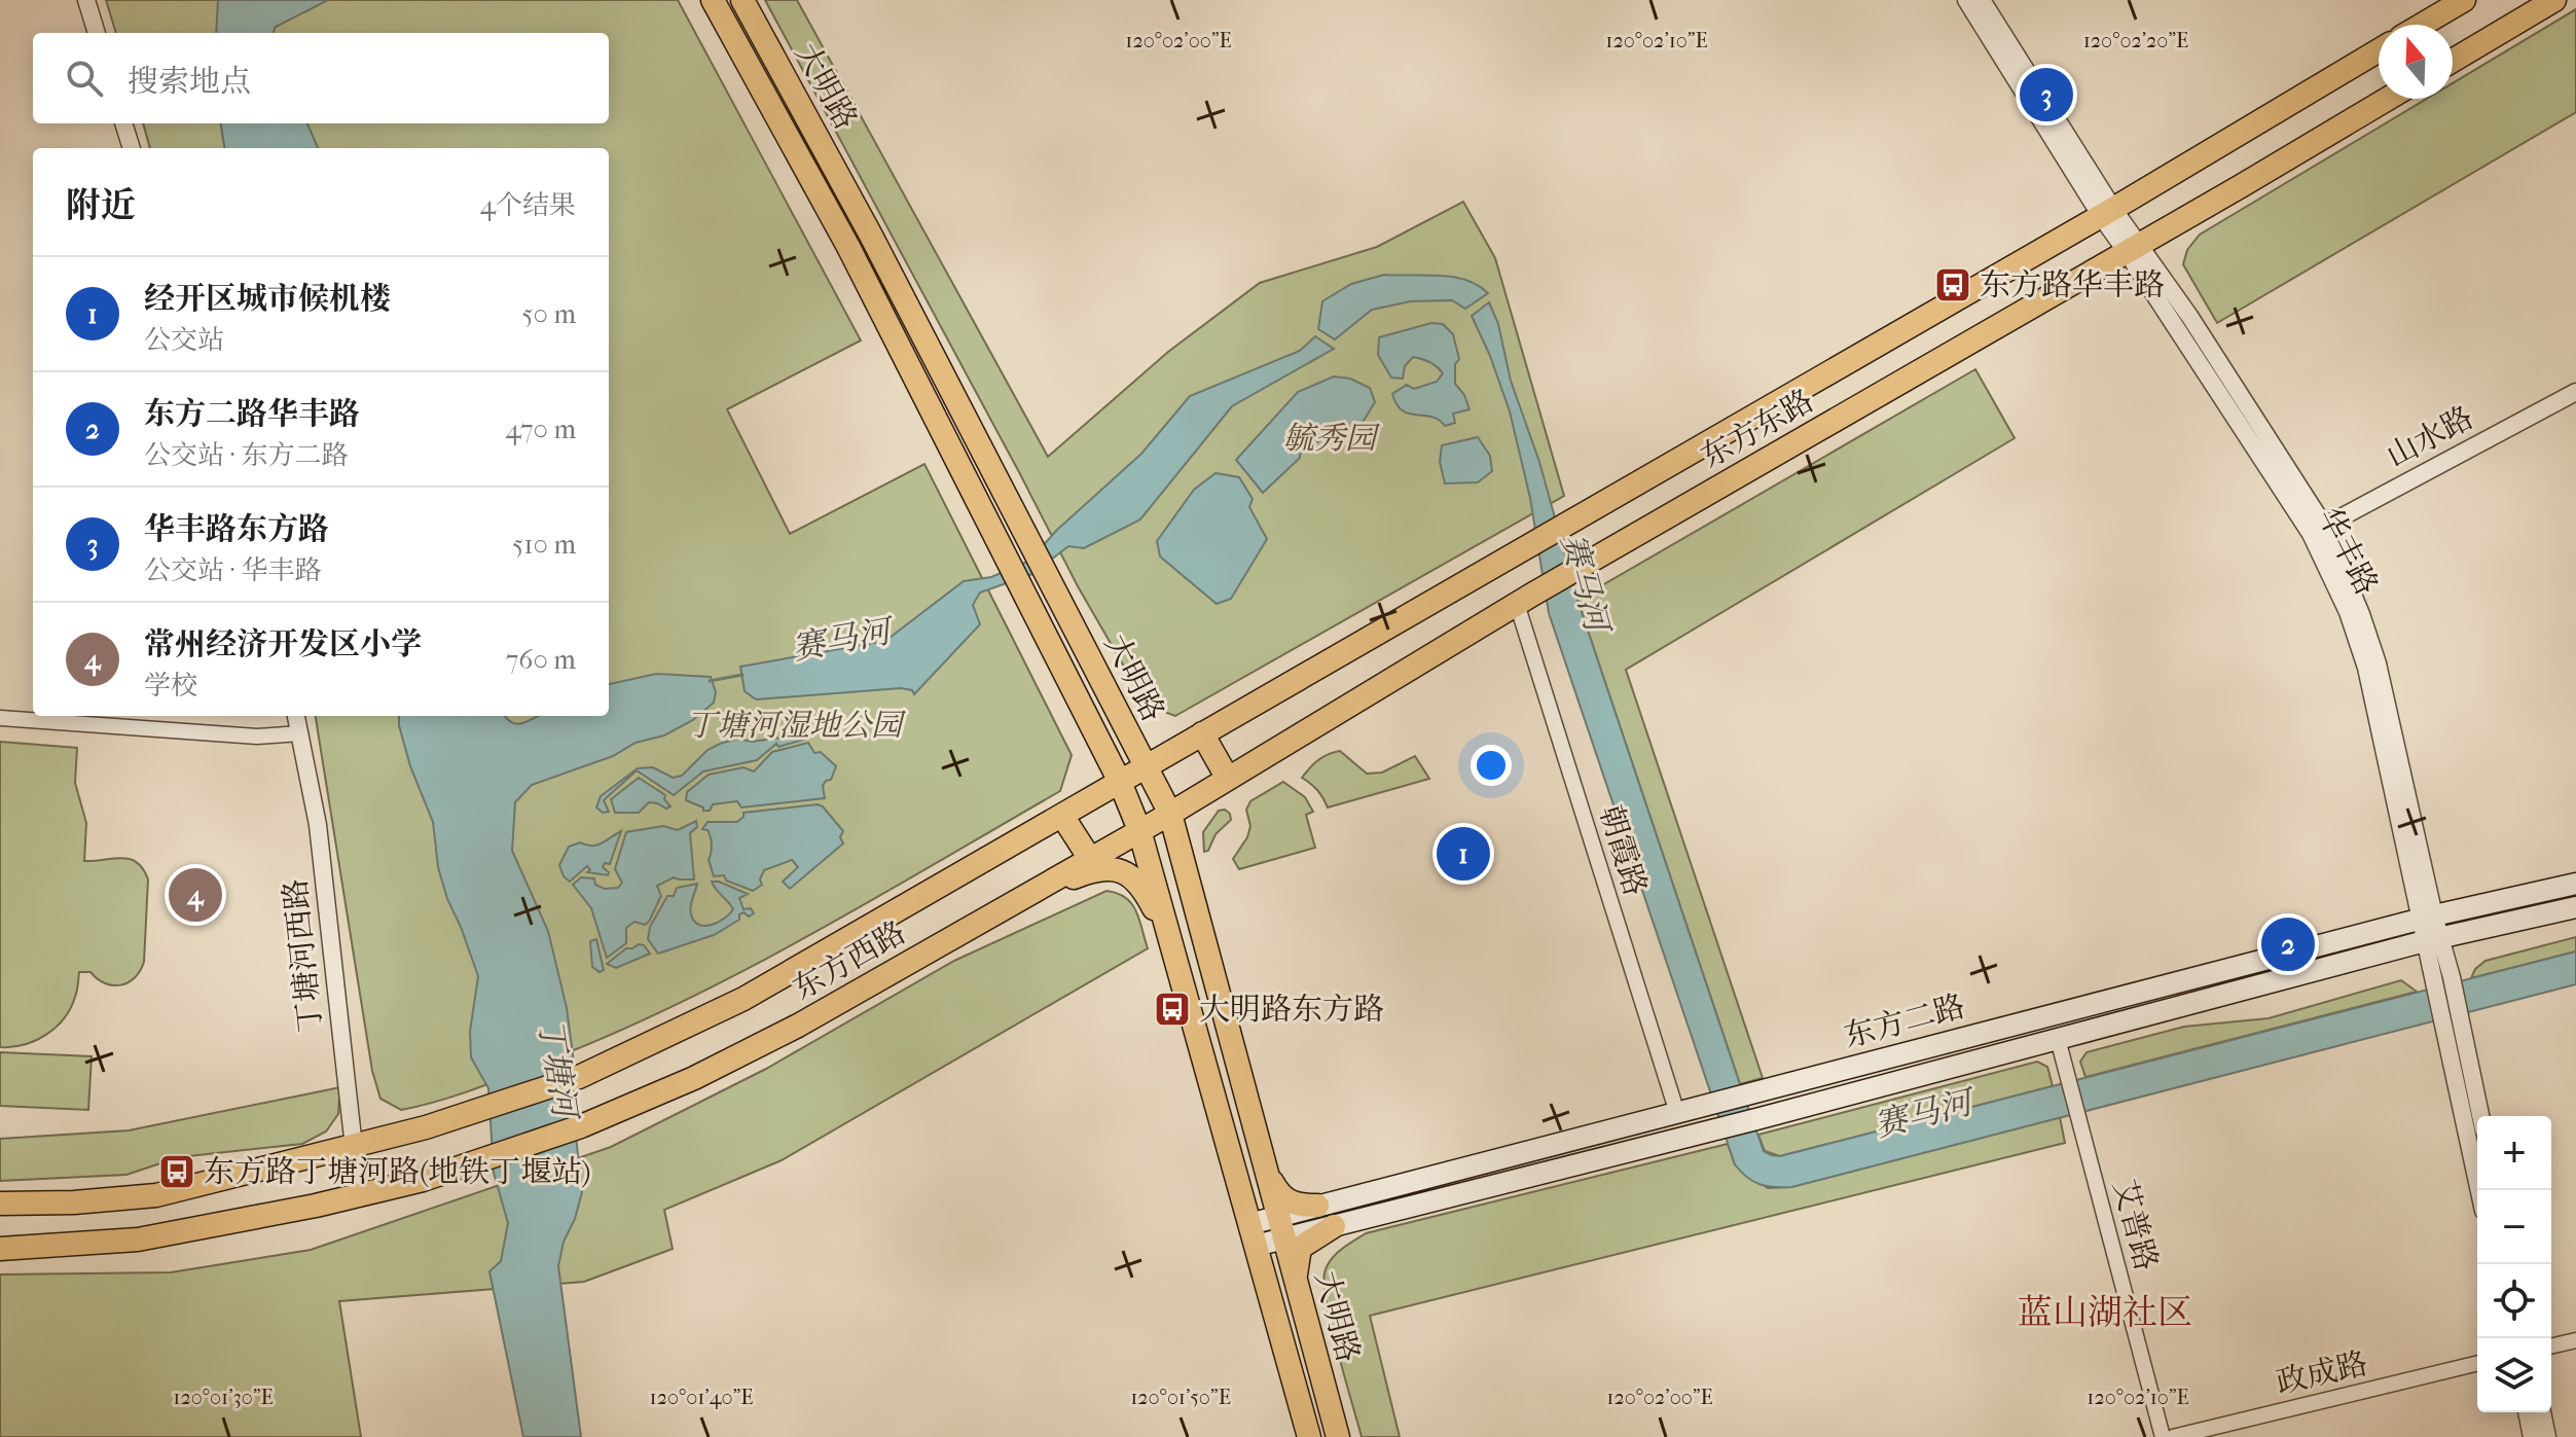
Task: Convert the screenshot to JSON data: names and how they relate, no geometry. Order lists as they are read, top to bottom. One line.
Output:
{"streets":{"main road":["大明路","东方东路","东方西路","东方二路"],"street":["山水路","华丰路","朝霞路","丁塘河西路","艾普路","政成路"]},"crossings":[["大明路","东方东路"],["大明路","东方西路"],["大明路","东方二路"],["东方东路","华丰路"],["东方东路","朝霞路"],["东方东路","东方西路"],["山水路","华丰路"],["华丰路","东方二路"],["朝霞路","东方二路"],["丁塘河西路","东方西路"],["东方二路","艾普路"]],"districts":["蓝山湖社区"],"water":["赛马河","丁塘河"],"parks":["毓秀园","丁塘河湿地公园"],"places":{"bus stop":["东方路华丰路","大明路东方路","东方路丁塘河路(地铁丁堰站)"]},"north":"top","page":{"search":"搜索地点","pins":["3","1","4","2"],"heading":["附近","4个结果"],"list":[{"mark":"1","name":"经开区城市候机楼","note":"公交站","value":"50 m"},{"mark":"2","name":"东方二路华丰路","note":"公交站 · 东方二路","value":"470 m"},{"mark":"3","name":"华丰路东方路","note":"公交站 · 华丰路","value":"510 m"},{"mark":"4","name":"常州经济开发区小学","note":"学校","value":"760 m"}],"map_buttons":["+","−"]},"coordinates":["120°02'00\"E","120°02'10\"E","120°02'20\"E","120°01'30\"E","120°01'40\"E","120°01'50\"E"]}
